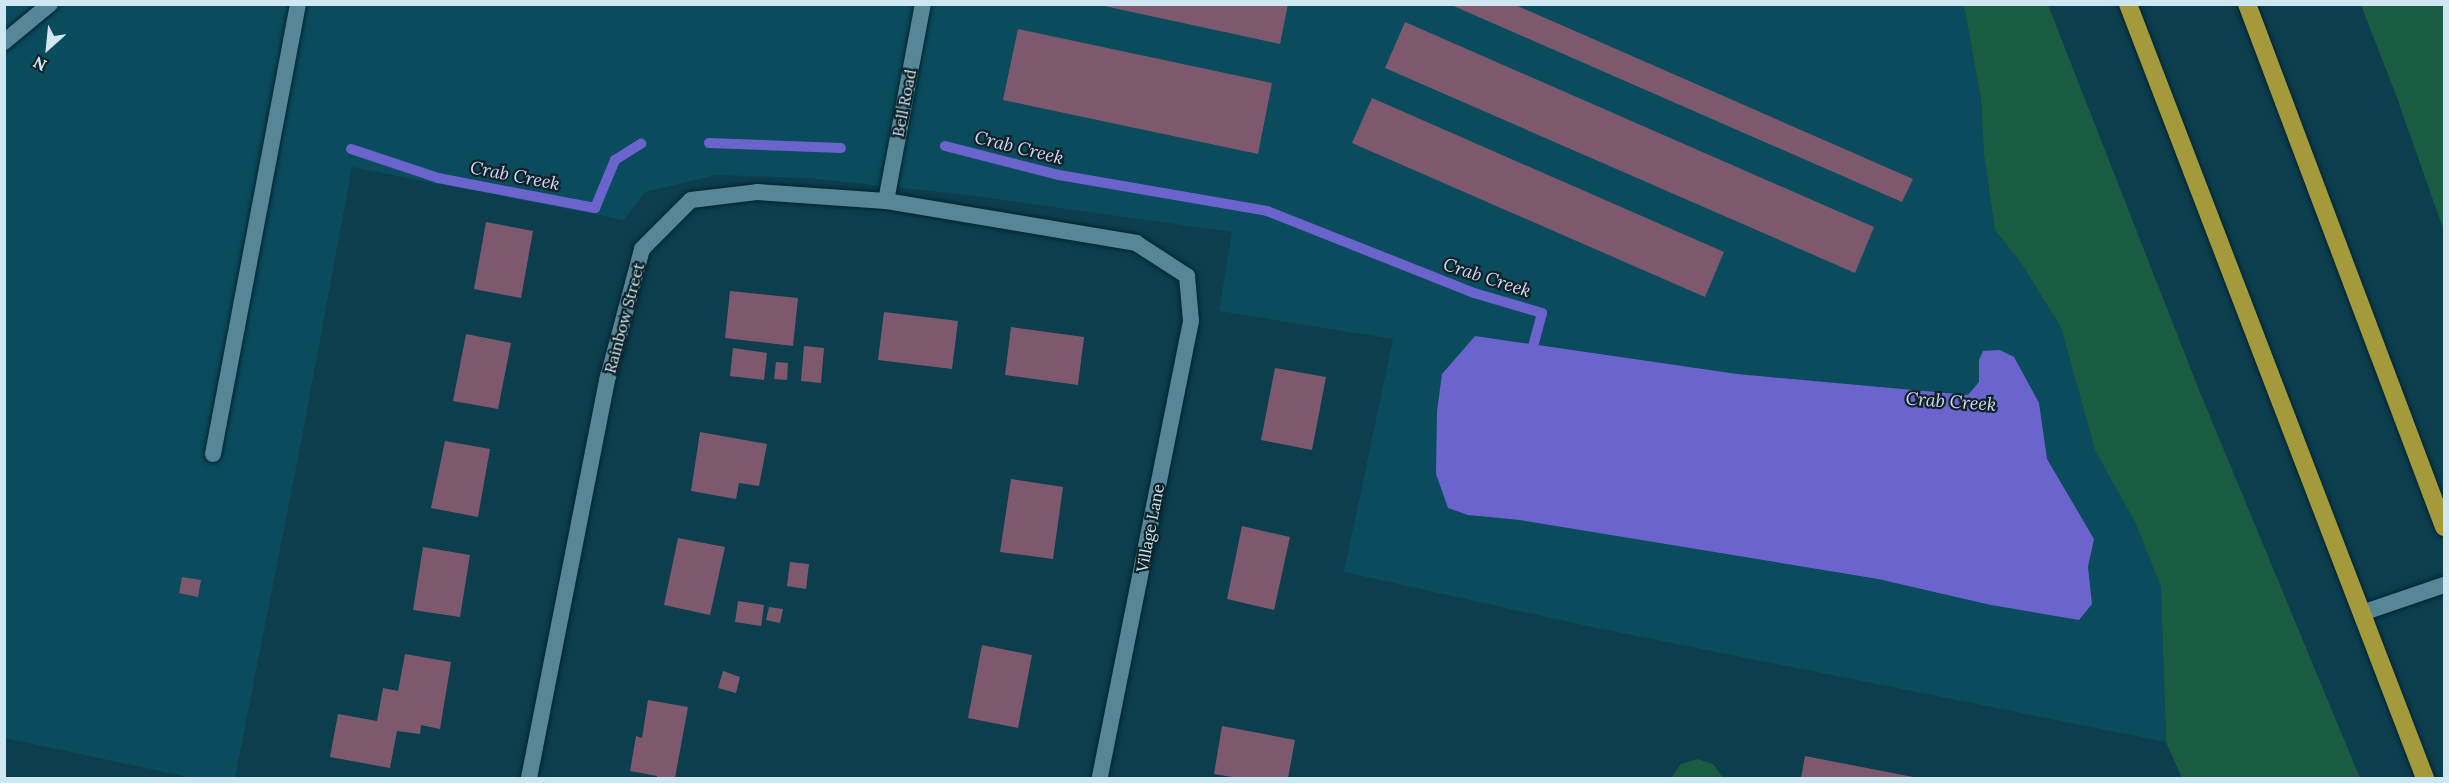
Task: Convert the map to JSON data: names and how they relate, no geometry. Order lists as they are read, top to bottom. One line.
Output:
{"streets":{"street":["Bell Road","Rainbow Street","Village Lane"]},"crossings":[["Bell Road","Rainbow Street"],["Rainbow Street","Village Lane"]],"water":["Crab Creek"],"north":"bottom left"}
